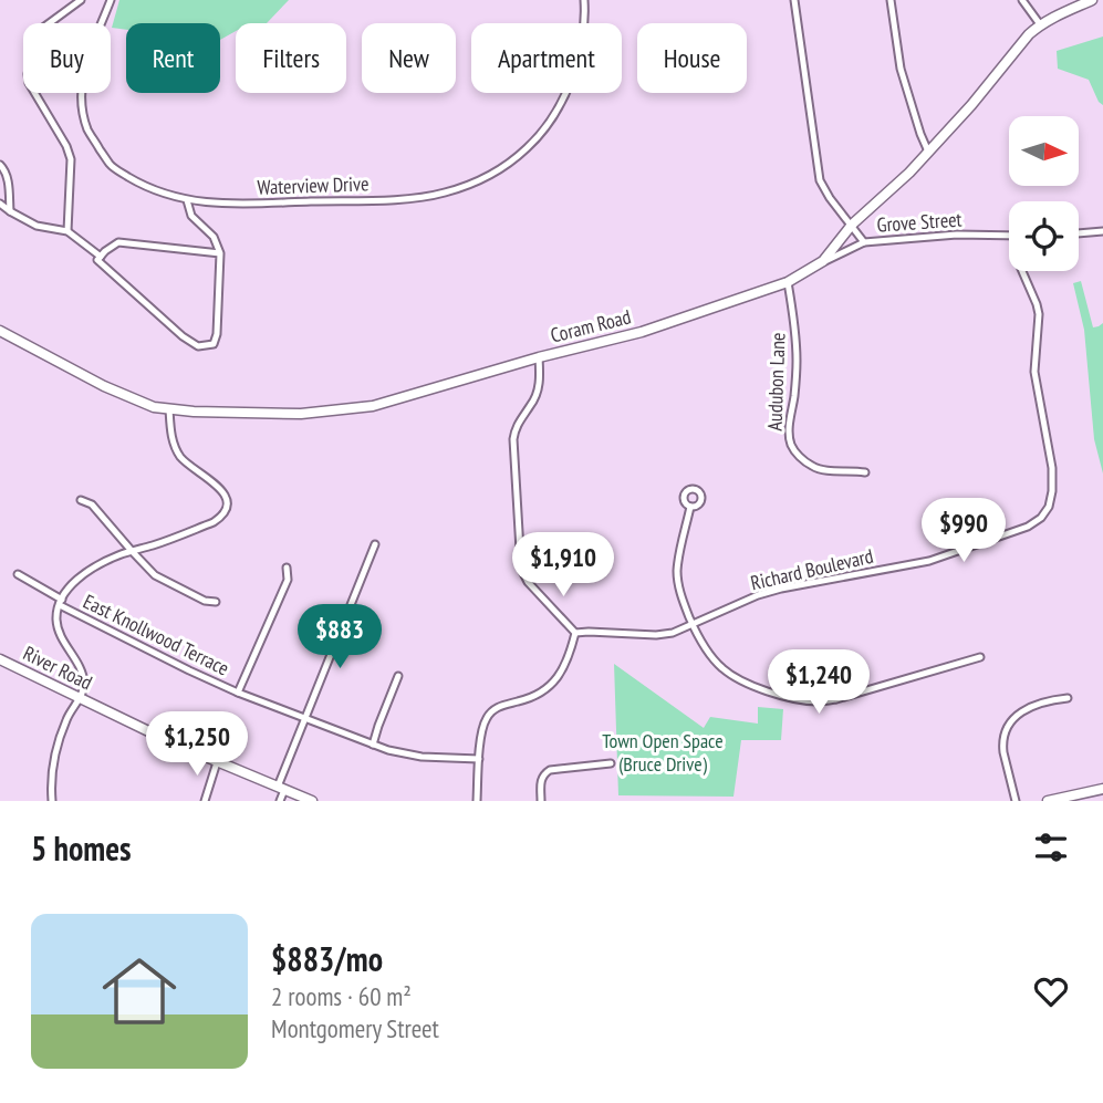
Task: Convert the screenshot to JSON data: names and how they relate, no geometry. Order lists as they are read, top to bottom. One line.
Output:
{"streets":{"street":["Waterview Drive","Grove Street","Coram Road","Audubon Lane","Richard Boulevard","East Knollwood Terrace","River Road"]},"crossings":[["Grove Street","Coram Road"],["Coram Road","Audubon Lane"]],"parks":["Town Open Space (Bruce Drive)"],"north":"right","page":{"chip":["Buy","Rent","Filters","New","Apartment","House"],"price":["$990","$1,910","$883","$1,240","$1,250"],"heading":"5 homes","list":[{"name":"$883/mo","note":"2 rooms · 60 m² · Montgomery Street"}]}}
